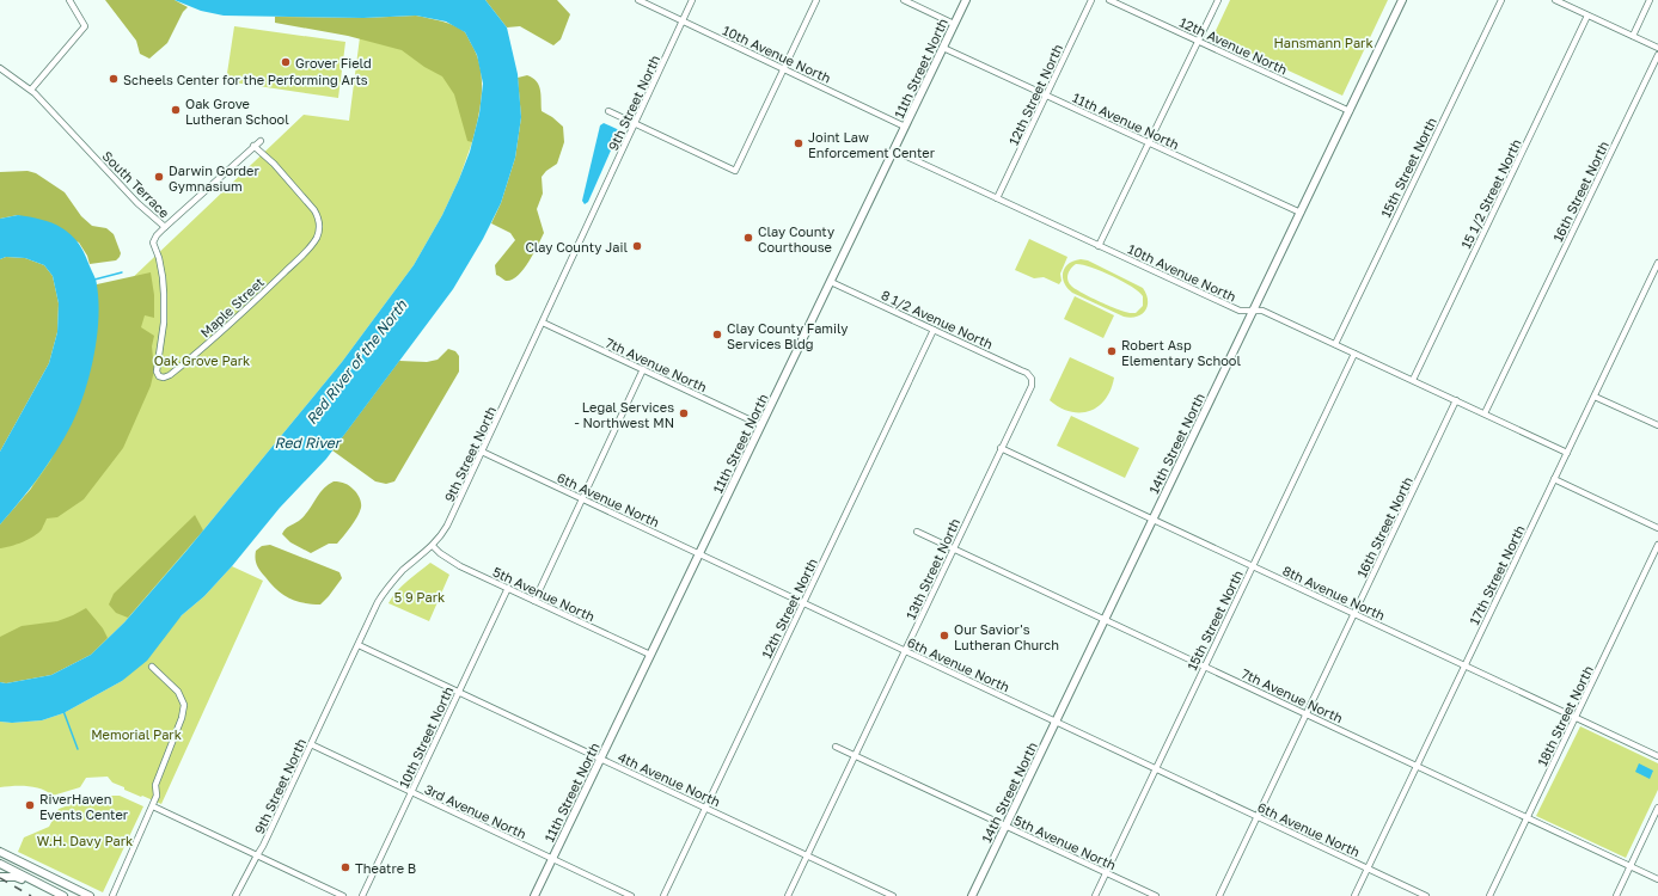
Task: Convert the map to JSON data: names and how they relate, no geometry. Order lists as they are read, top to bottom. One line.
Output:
{"streets":{"street":["12th Avenue North","10th Avenue North","11th Street North","12th Street North","9th Street North","11th Avenue North","15th Street North","South Terrace","16th Street North","15 1/2 Street North","Maple Street","8 1/2 Avenue North","7th Avenue North","14th Street North","6th Avenue North","13th Street North","17th Street North","8th Avenue North","5th Avenue North","18th Street North","10th Street North","4th Avenue North","3rd Avenue North"]},"crossings":[["12th Avenue North","14th Street North"],["10th Avenue North","11th Street North"],["10th Avenue North","12th Street North"],["10th Avenue North","9th Street North"],["10th Avenue North","15th Street North"],["10th Avenue North","16th Street North"],["10th Avenue North","15 1/2 Street North"],["10th Avenue North","14th Street North"],["10th Avenue North","17th Street North"],["11th Street North","11th Avenue North"],["11th Street North","8 1/2 Avenue North"],["11th Street North","7th Avenue North"],["11th Street North","6th Avenue North"],["11th Street North","5th Avenue North"],["11th Street North","4th Avenue North"],["11th Street North","3rd Avenue North"],["12th Street North","11th Avenue North"],["12th Street North","8 1/2 Avenue North"],["12th Street North","6th Avenue North"],["12th Street North","4th Avenue North"],["9th Street North","7th Avenue North"],["9th Street North","6th Avenue North"],["9th Street North","5th Avenue North"],["9th Street North","4th Avenue North"],["9th Street North","3rd Avenue North"],["11th Avenue North","14th Street North"],["15th Street North","7th Avenue North"],["15th Street North","6th Avenue North"],["15th Street North","8th Avenue North"],["15th Street North","5th Avenue North"],["South Terrace","Maple Street"],["16th Street North","7th Avenue North"],["16th Street North","6th Avenue North"],["16th Street North","8th Avenue North"],["8 1/2 Avenue North","13th Street North"],["7th Avenue North","14th Street North"],["7th Avenue North","13th Street North"],["7th Avenue North","17th Street North"],["7th Avenue North","18th Street North"],["14th Street North","6th Avenue North"],["14th Street North","8th Avenue North"],["14th Street North","5th Avenue North"],["6th Avenue North","13th Street North"],["6th Avenue North","17th Street North"],["13th Street North","8th Avenue North"],["13th Street North","5th Avenue North"],["13th Street North","4th Avenue North"],["17th Street North","8th Avenue North"],["8th Avenue North","18th Street North"],["5th Avenue North","10th Street North"],["10th Street North","4th Avenue North"],["10th Street North","3rd Avenue North"]],"water":["Red River of the North","Red River"],"parks":["Hansmann Park","Oak Grove Park","5 9 Park","Memorial Park","W.H. Davy Park"],"places":["Grover Field","Scheels Center for the Performing Arts","Oak Grove Lutheran School","Joint Law Enforcement Center","Darwin Gorder Gymnasium","Clay County Courthouse","Clay County Jail","Clay County Family Services Bldg","Robert Asp Elementary School","Legal Services - Northwest MN","Our Savior's Lutheran Church","RiverHaven Events Center","Theatre B"]}
